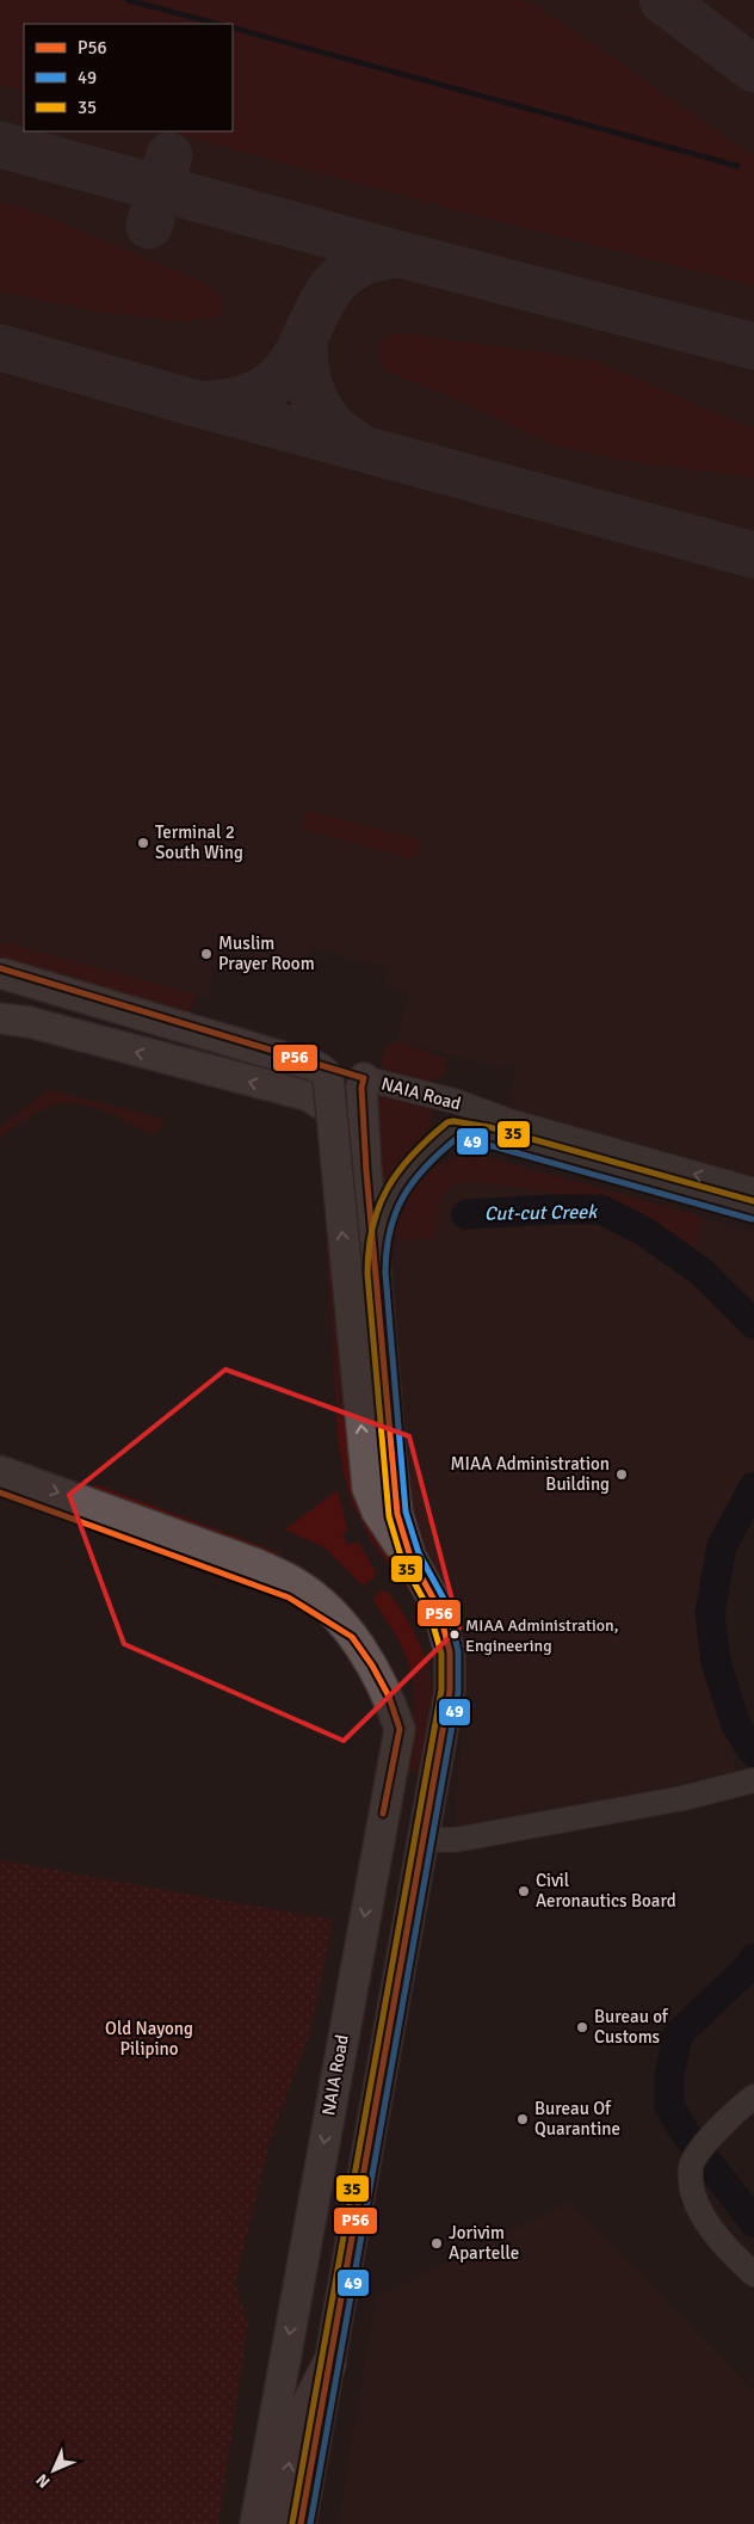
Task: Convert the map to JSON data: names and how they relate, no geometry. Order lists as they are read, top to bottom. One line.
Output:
{"streets":{"main road":["NAIA Road"]},"water":["Cut-cut Creek"],"parks":["Old Nayong Pilipino"],"places":["Terminal 2 South Wing","Muslim Prayer Room","MIAA Administration Building","MIAA Administration, Engineering","Civil Aeronautics Board","Bureau of Customs","Bureau Of Quarantine","Jorivim Apartelle"],"lines":["transit line P56","transit line 35","transit line 49"],"legend":["P56","49","35"],"north":"bottom left"}
